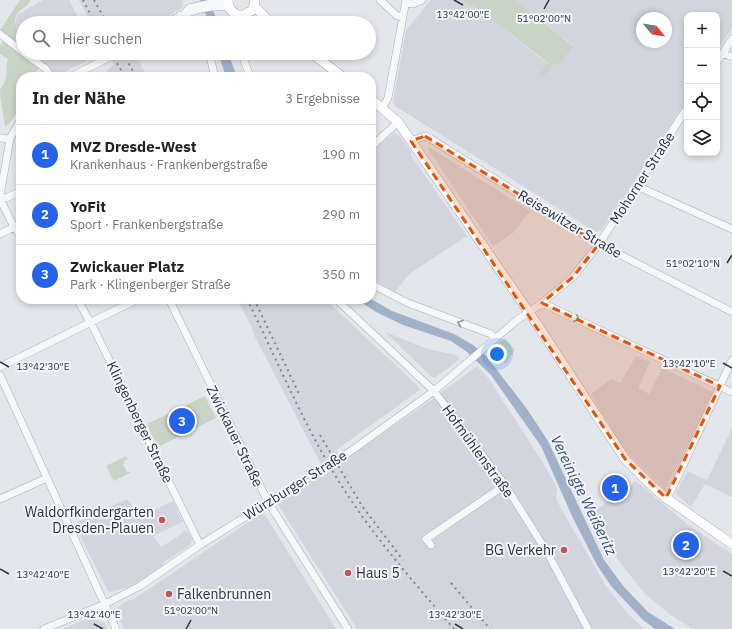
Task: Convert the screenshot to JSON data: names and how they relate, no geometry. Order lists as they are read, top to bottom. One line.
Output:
{"streets":{"street":["Mohorner Straße","Reisewitzer Straße","Klingenberger Straße","Zwickauer Straße","Hofmühlenstraße","Würzburger Straße"]},"crossings":[["Mohorner Straße","Reisewitzer Straße"],["Mohorner Straße","Würzburger Straße"],["Klingenberger Straße","Würzburger Straße"],["Zwickauer Straße","Würzburger Straße"],["Hofmühlenstraße","Würzburger Straße"]],"water":["Vereinigte Weißeritz"],"places":["Waldorfkindergarten Dresden-Plauen","BG Verkehr","Haus 5","Falkenbrunnen"],"north":"bottom right","page":{"map_buttons":["+","−"],"search":"Hier suchen","heading":["In der Nähe","3 Ergebnisse"],"list":[{"mark":"1","name":"MVZ Dresde-West","note":"Krankenhaus · Frankenbergstraße","value":"190 m"},{"mark":"2","name":"YoFit","note":"Sport · Frankenbergstraße","value":"290 m"},{"mark":"3","name":"Zwickauer Platz","note":"Park · Klingenberger Straße","value":"350 m"}],"pins":["3","1","2"]},"coordinates":["13°42'00\"E","51°02'00\"N","51°02'10\"N","13°42'10\"E","13°42'30\"E","13°42'20\"E","13°42'40\"E"]}
